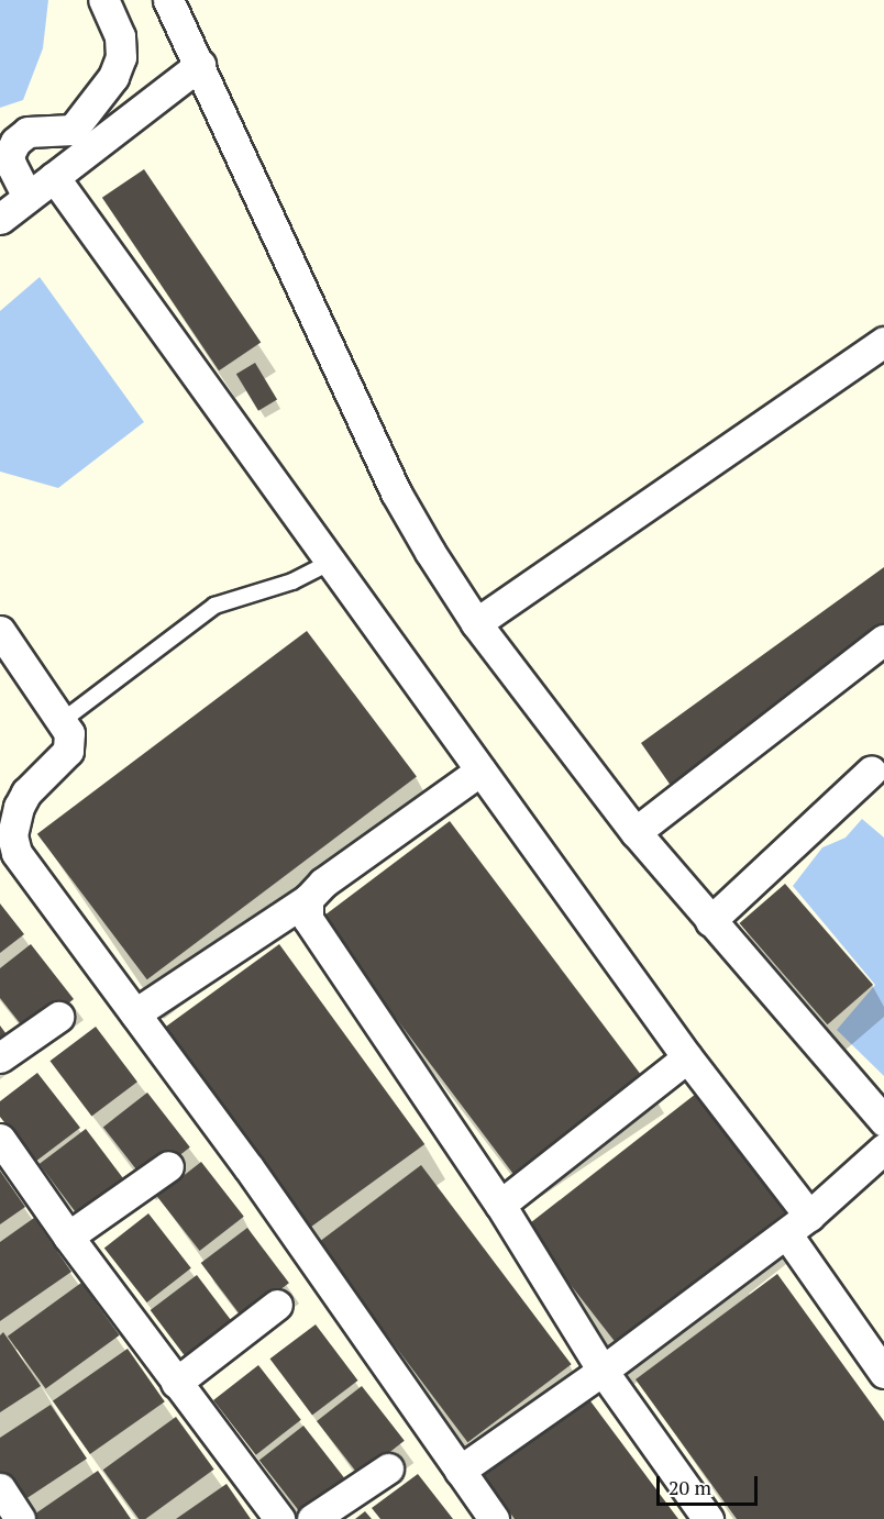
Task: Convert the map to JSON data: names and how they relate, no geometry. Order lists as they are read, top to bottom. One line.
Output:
{"scale_bar":"20 m"}
